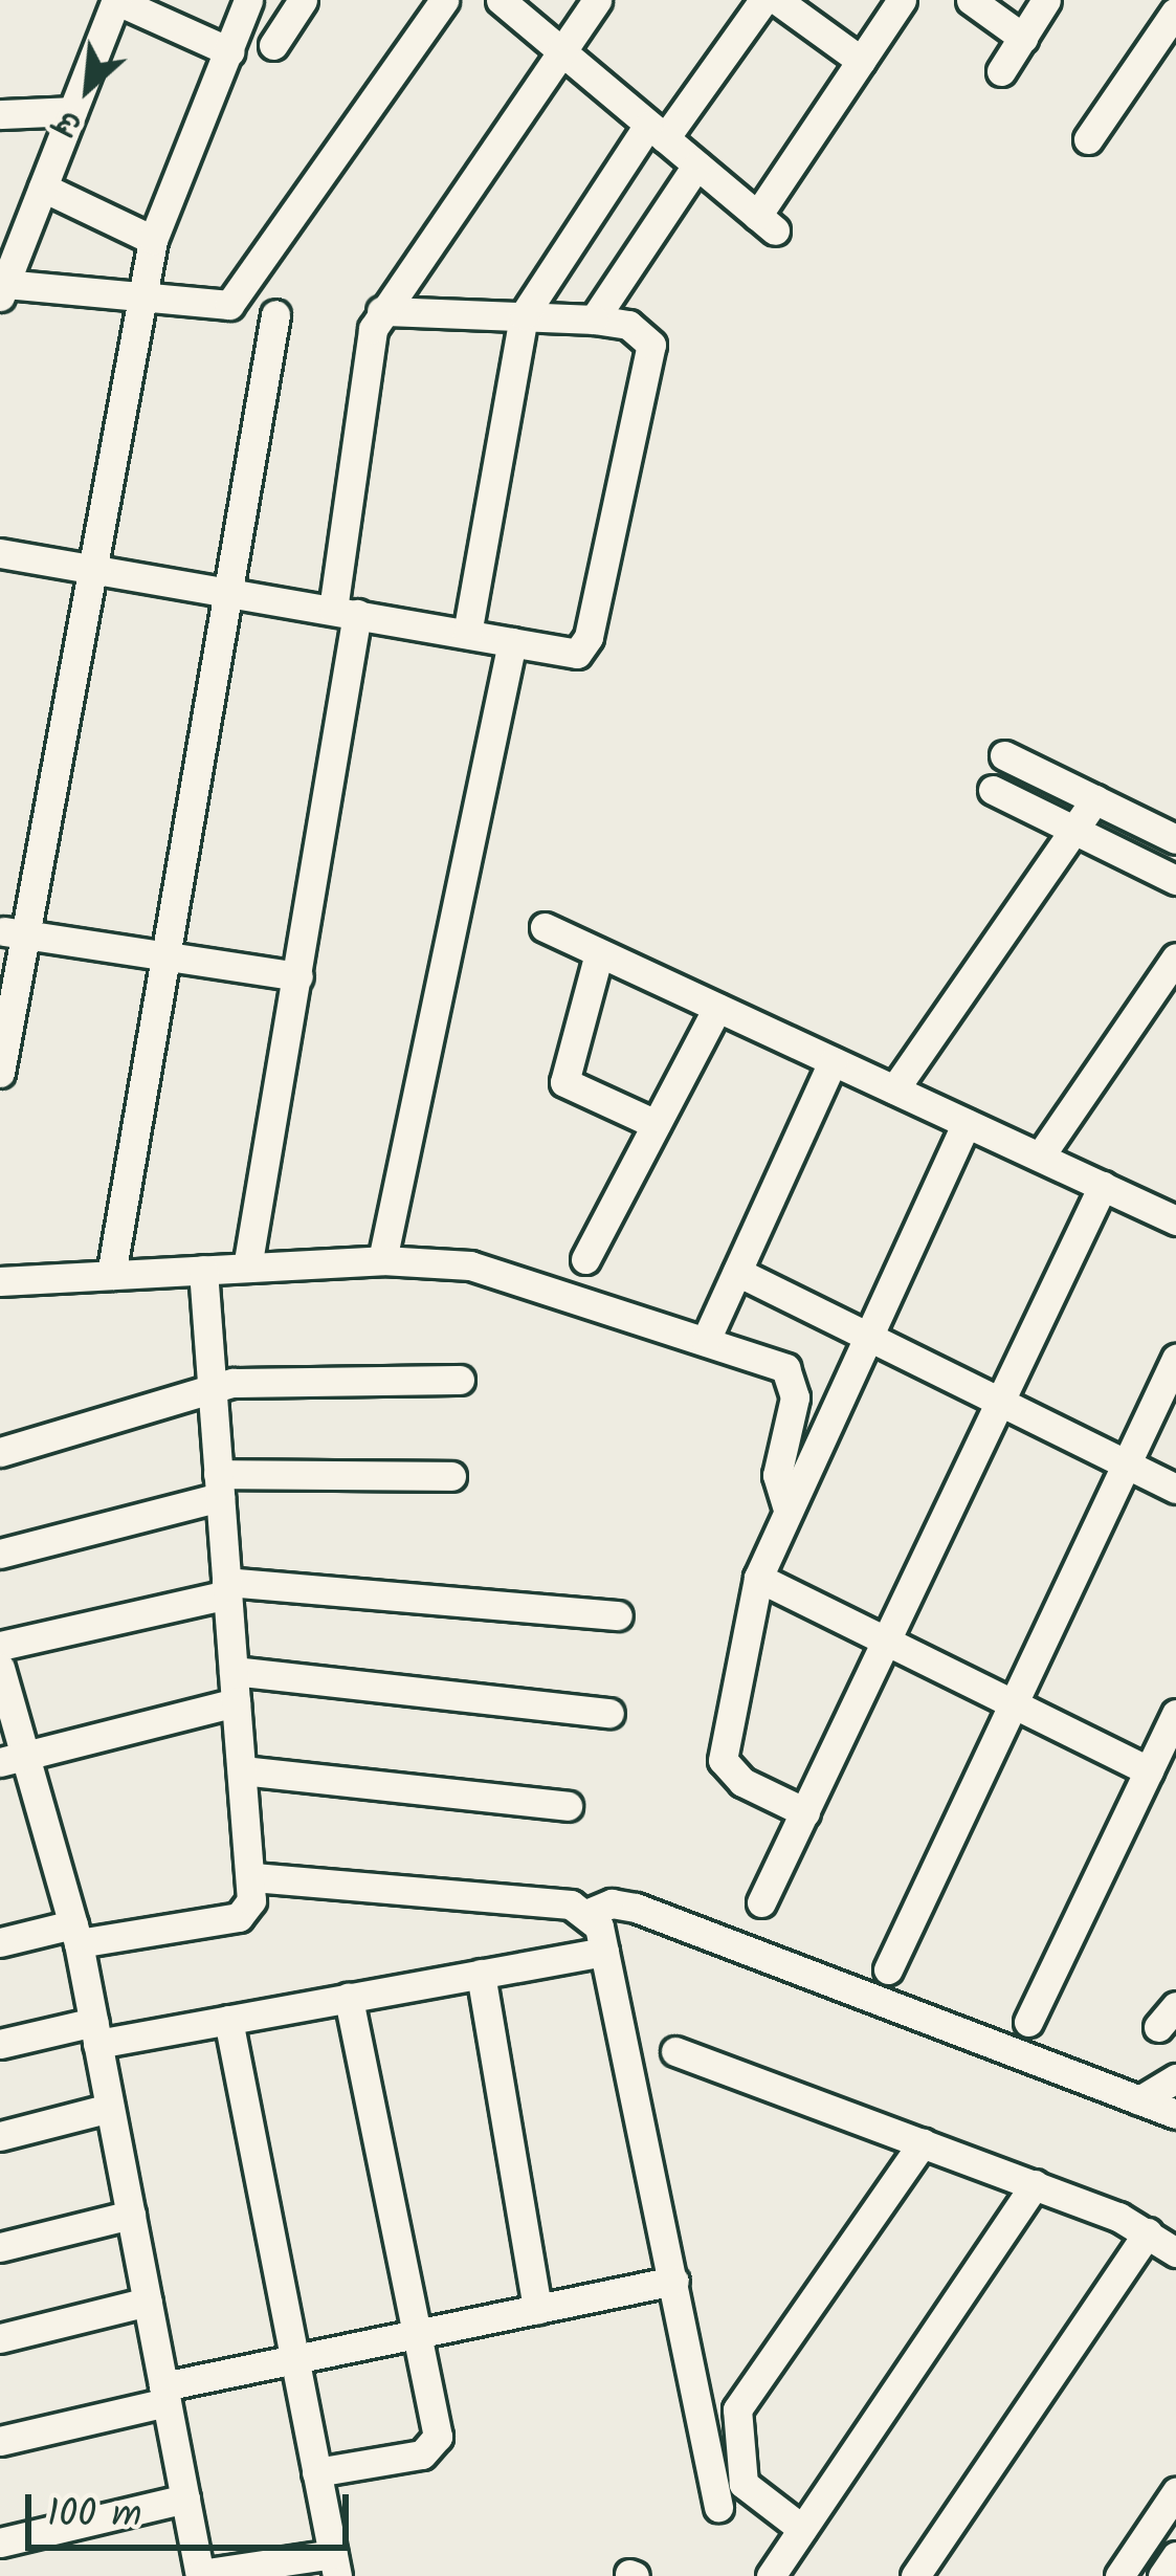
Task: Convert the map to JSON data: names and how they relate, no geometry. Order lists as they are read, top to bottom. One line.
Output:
{"scale_bar":"100 m","north":"bottom left"}
